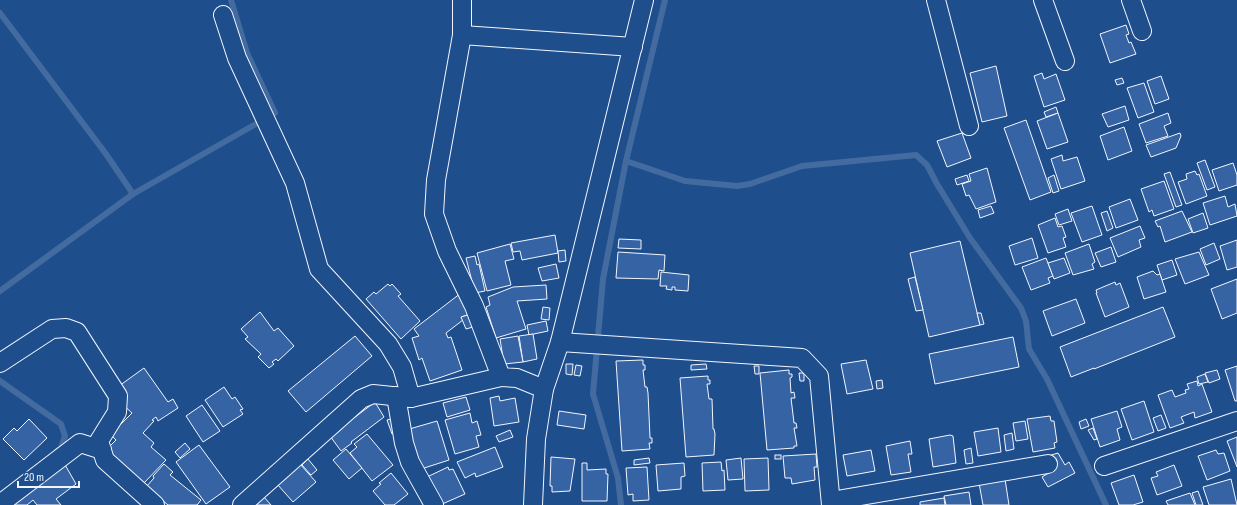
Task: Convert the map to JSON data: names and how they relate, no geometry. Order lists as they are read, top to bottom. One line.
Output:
{"scale_bar":"20 m"}
